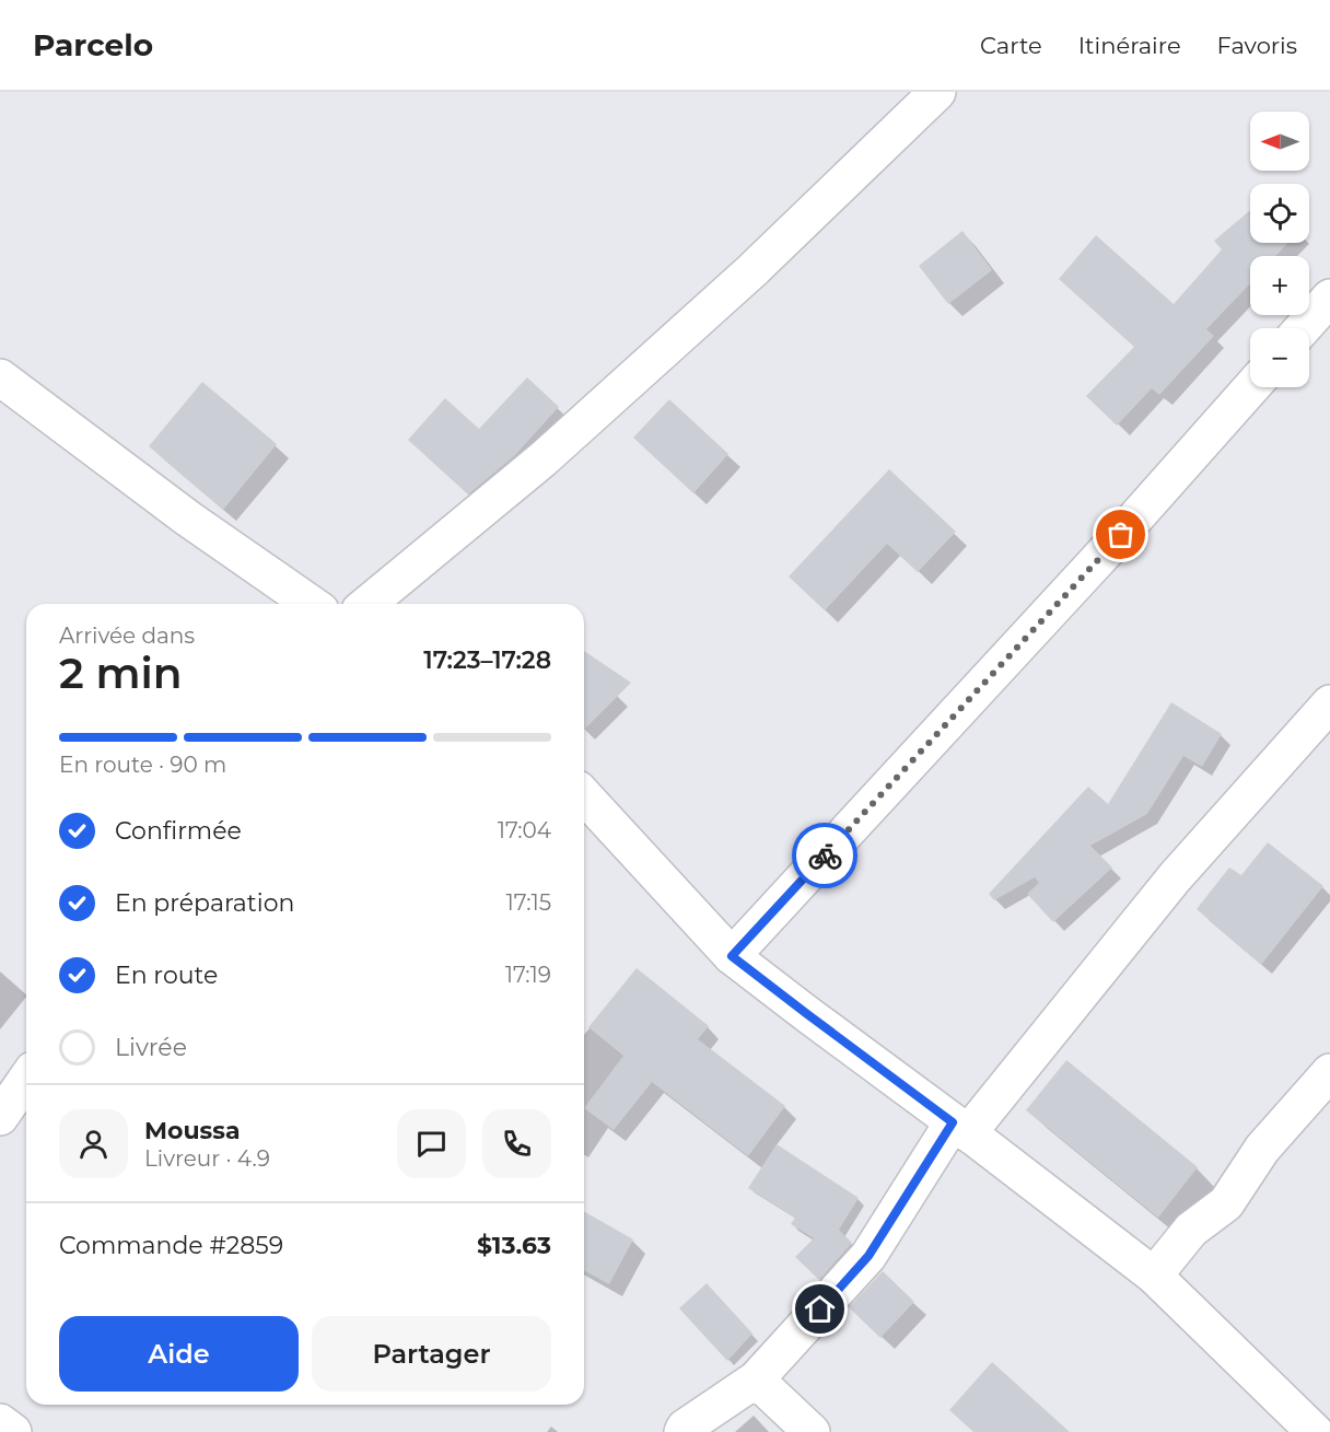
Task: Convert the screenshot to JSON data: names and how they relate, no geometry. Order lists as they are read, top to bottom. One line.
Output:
{"north":"left","page":{"header":"Parcelo","nav":["Carte","Itinéraire","Favoris"],"map_buttons":["+","−"],"heading":["2 min","Arrivée dans","17:23–17:28"],"panel":["Moussa","Livreur · 4.9","Commande #2859","$13.63"],"bar":"En route · 90 m","list":[["Confirmée","17:04"],["En préparation","17:15"],["En route","17:19"],"Livrée"],"buttons":["Aide","Partager"]}}
